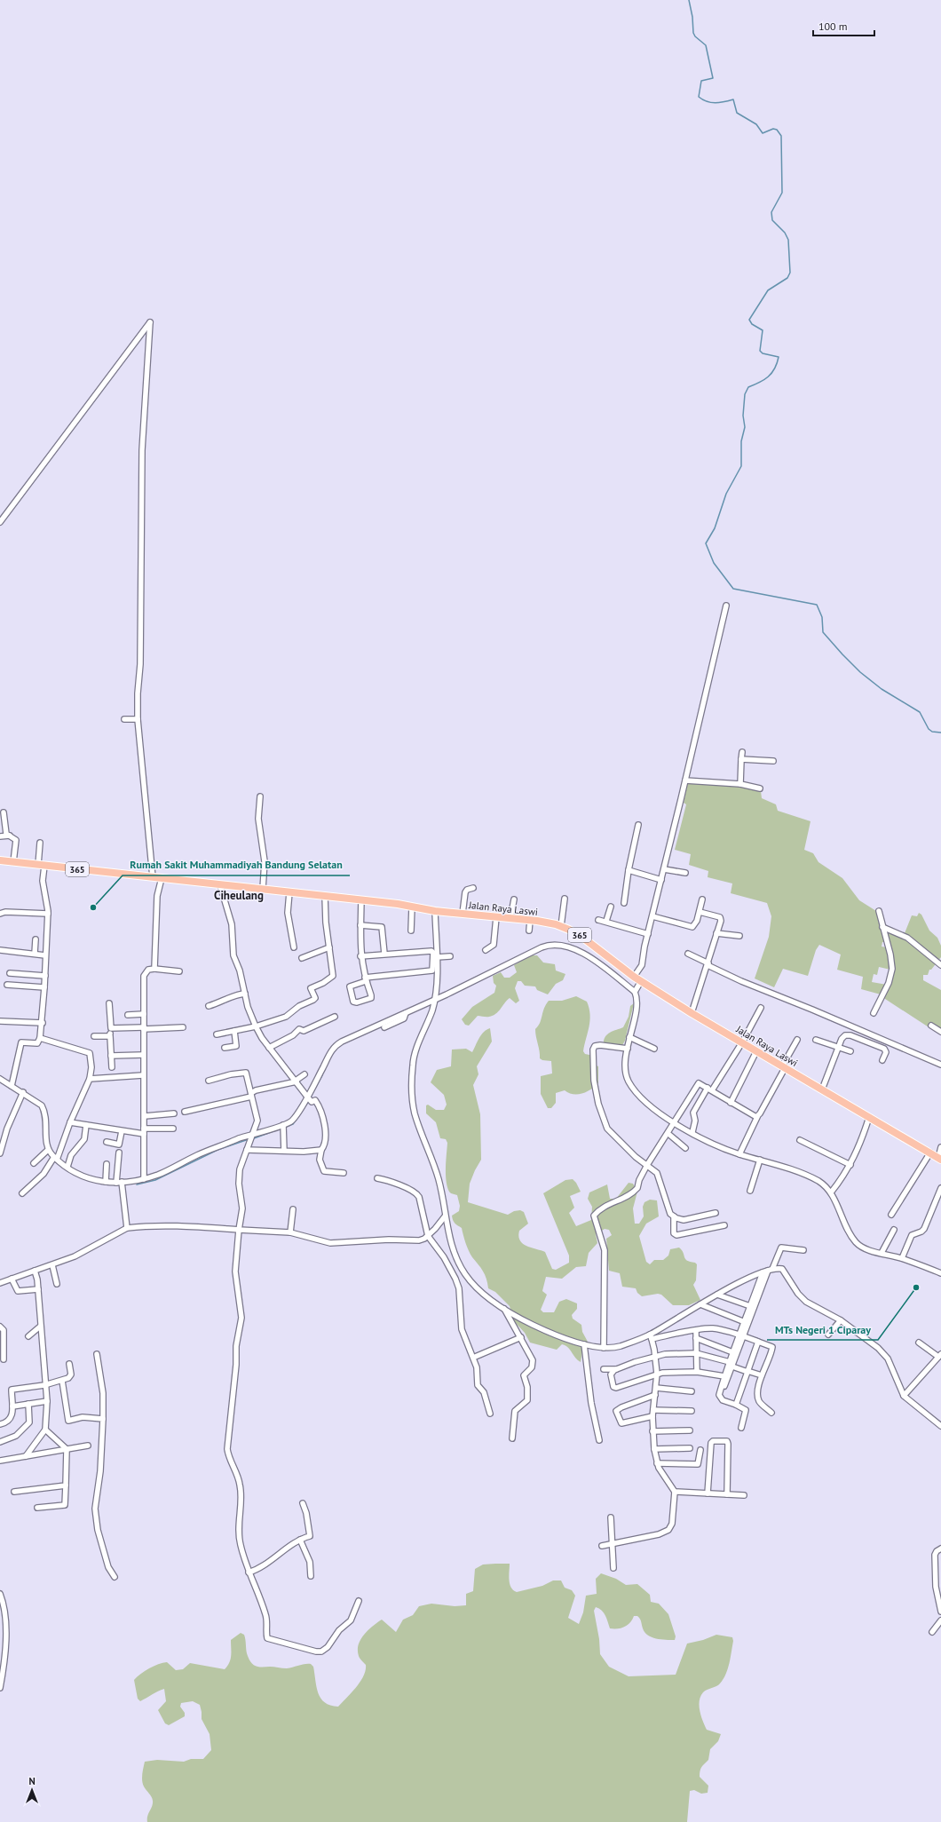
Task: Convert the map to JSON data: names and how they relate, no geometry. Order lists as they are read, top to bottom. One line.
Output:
{"streets":{"main road":["365","Jalan Raya Laswi"]},"districts":["Ciheulang"],"places":["Rumah Sakit Muhammadiyah Bandung Selatan","MTs Negeri 1 Ciparay"],"scale_bar":"100 m","north":"top"}
